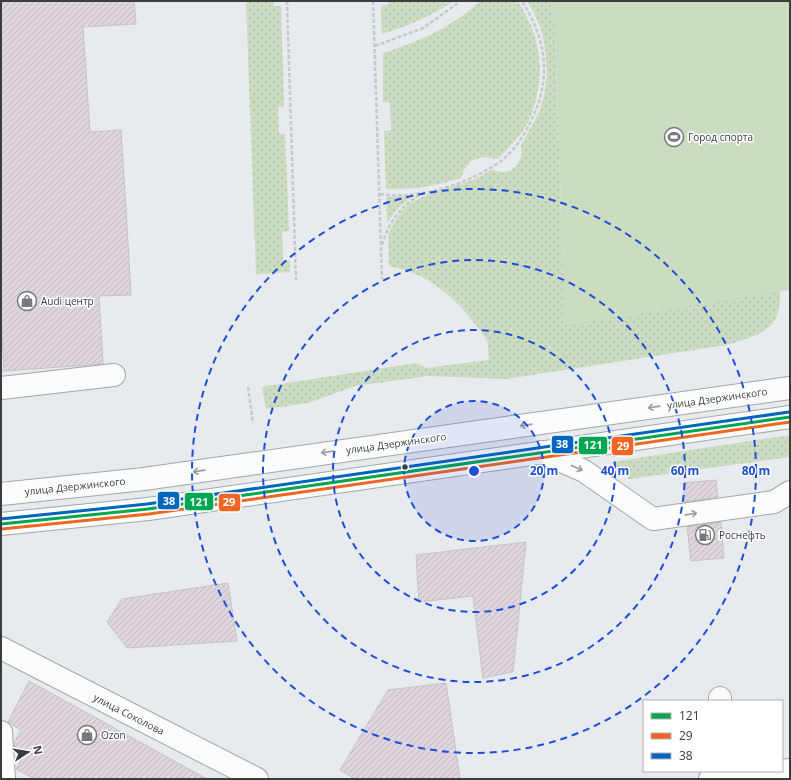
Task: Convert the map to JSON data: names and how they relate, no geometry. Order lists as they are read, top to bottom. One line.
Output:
{"streets":{"main road":["улица Дзержинского","улица Соколова"]},"places":{"sports":["Город спорта"],"shop":["Audi центр","Ozon"],"fuel station":["Роснефть"]},"lines":["transit line 38","transit line 121","transit line 29"],"legend":["121","29","38"],"north":"right","rings":["20 m","40 m","60 m","80 m"]}
